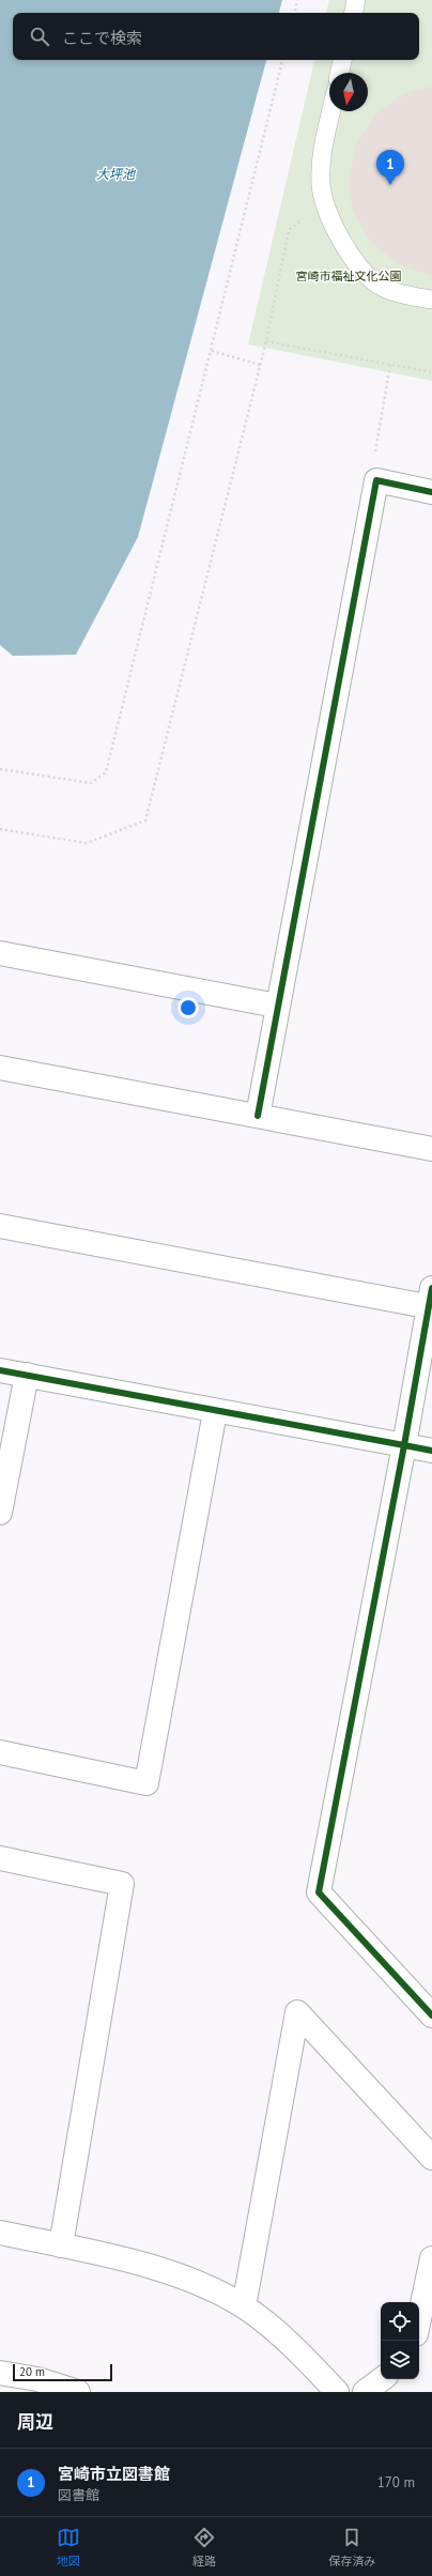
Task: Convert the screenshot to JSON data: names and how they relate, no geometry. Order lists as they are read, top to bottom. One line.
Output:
{"water":["大坪池"],"parks":["宮崎市福祉文化公園"],"scale_bar":"20 m","north":"bottom","page":{"search":"ここで検索","pins":"1","scale":"20 m","heading":"周辺","list":[{"mark":"1","name":"宮崎市立図書館","note":"図書館","value":"170 m"}],"nav":["地図","経路","保存済み"]}}
